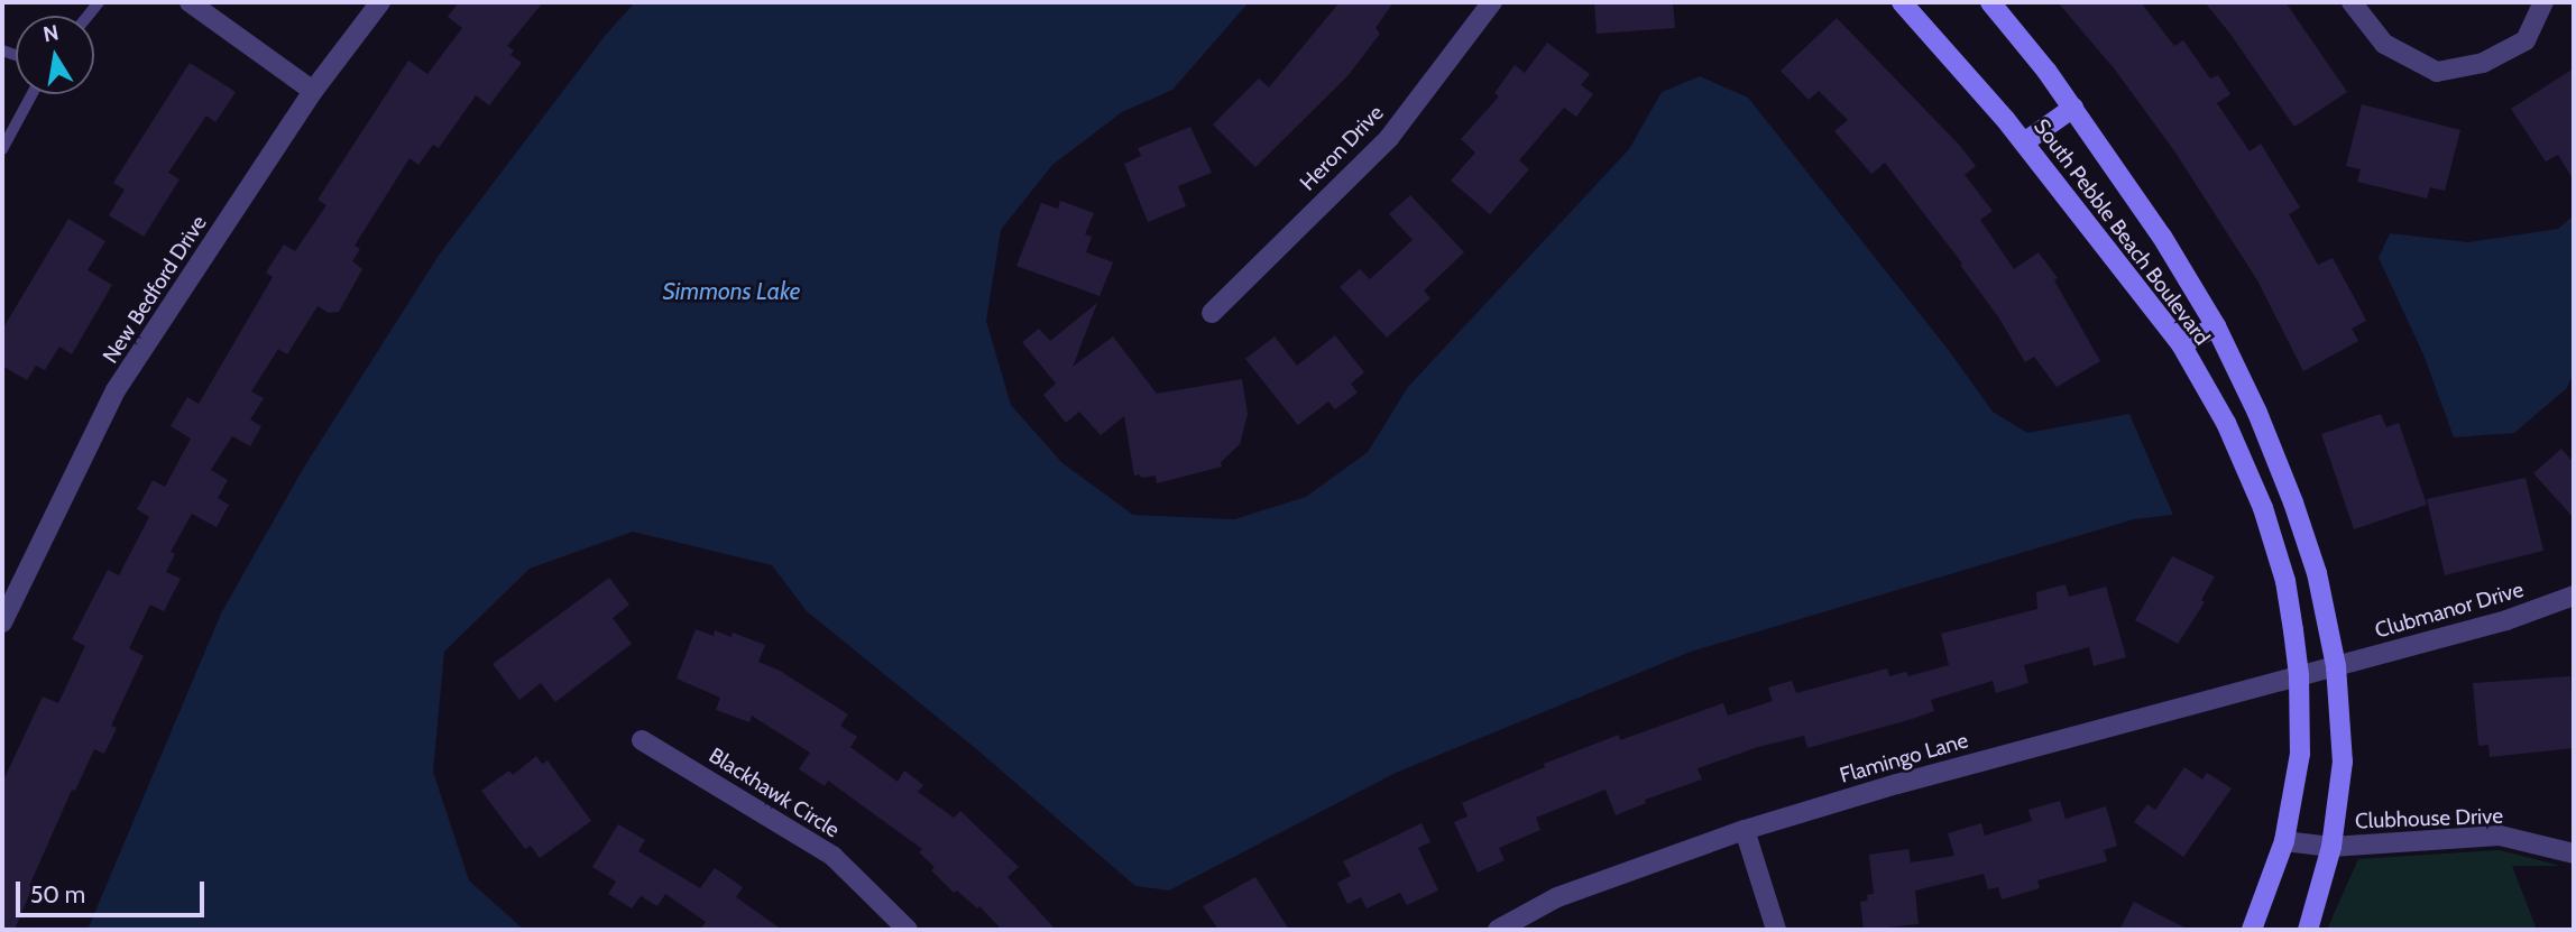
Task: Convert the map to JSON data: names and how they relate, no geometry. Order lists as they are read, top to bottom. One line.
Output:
{"streets":{"street":["Heron Drive","South Pebble Beach Boulevard","New Bedford Drive","Clubmanor Drive","Flamingo Lane","Blackhawk Circle","Clubhouse Drive"]},"crossings":[["South Pebble Beach Boulevard","Clubmanor Drive"],["South Pebble Beach Boulevard","Flamingo Lane"],["South Pebble Beach Boulevard","Clubhouse Drive"],["Clubmanor Drive","Flamingo Lane"]],"water":["Simmons Lake"],"scale_bar":"50 m","north":"top"}
